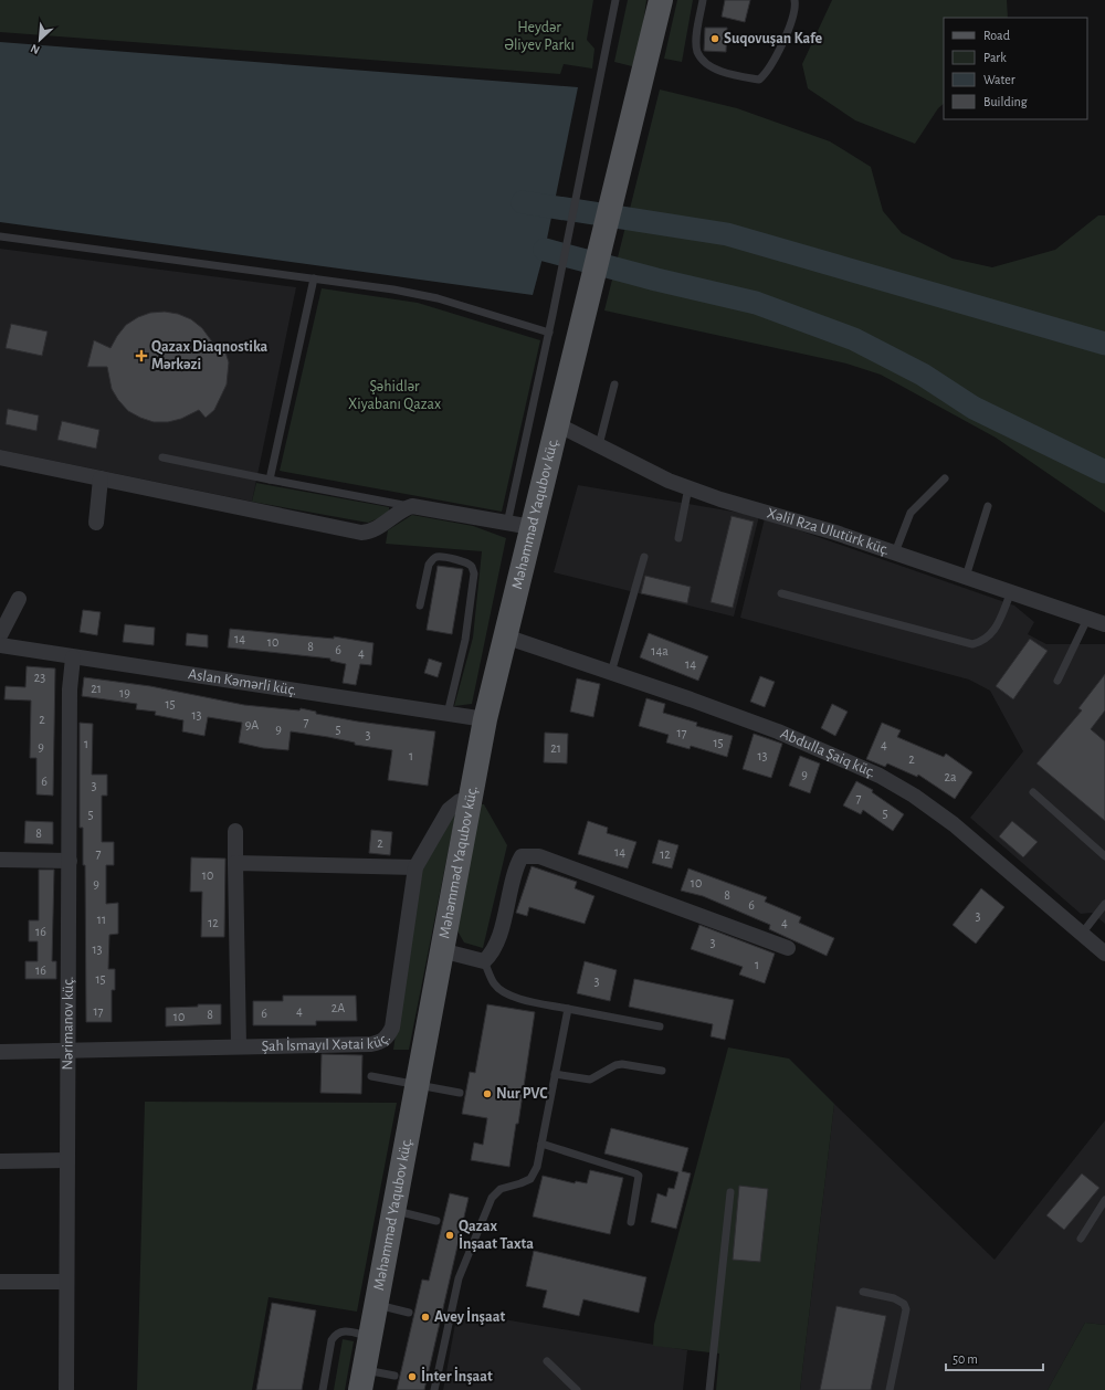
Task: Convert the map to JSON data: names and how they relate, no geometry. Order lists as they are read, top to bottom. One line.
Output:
{"streets":{"main road":["Məhəmməd Yaqubov küç."],"street":["Xəlil Rza Ulutürk küç.","Aslan Kəmərli küç.","Abdulla Şaiq küç.","Nərimanov küç.","Şah İsmayıl Xətai küç."]},"crossings":[["Məhəmməd Yaqubov küç.","Xəlil Rza Ulutürk küç."],["Məhəmməd Yaqubov küç.","Aslan Kəmərli küç."],["Məhəmməd Yaqubov küç.","Abdulla Şaiq küç."],["Məhəmməd Yaqubov küç.","Şah İsmayıl Xətai küç."],["Aslan Kəmərli küç.","Nərimanov küç."],["Nərimanov küç.","Şah İsmayıl Xətai küç."]],"parks":["Heydər Əliyev Parkı","Şəhidlər Xiyabanı Qazax"],"places":{"other":["Suqovuşan Kafe","Nur PVC","Qazax İnşaat Taxta","Avey İnşaat","İnter İnşaat"],"health":["Qazax Diaqnostika Mərkəzi"]},"house_numbers":["14","10","8","6","14a","4","14","23","21","19","15","13","2","7","9A","9","5","17","3","15","1","4","9","21","1","13","2","9","2a","6","3","7","5","5","8","2","14","7","12","10","10","9","8","6","3","11","12","4","16","3","13","1","16","15","3","2A","17","4","6","8","10"],"legend":["Road","Park","Water","Building"],"scale_bar":"50 m","north":"bottom left"}
